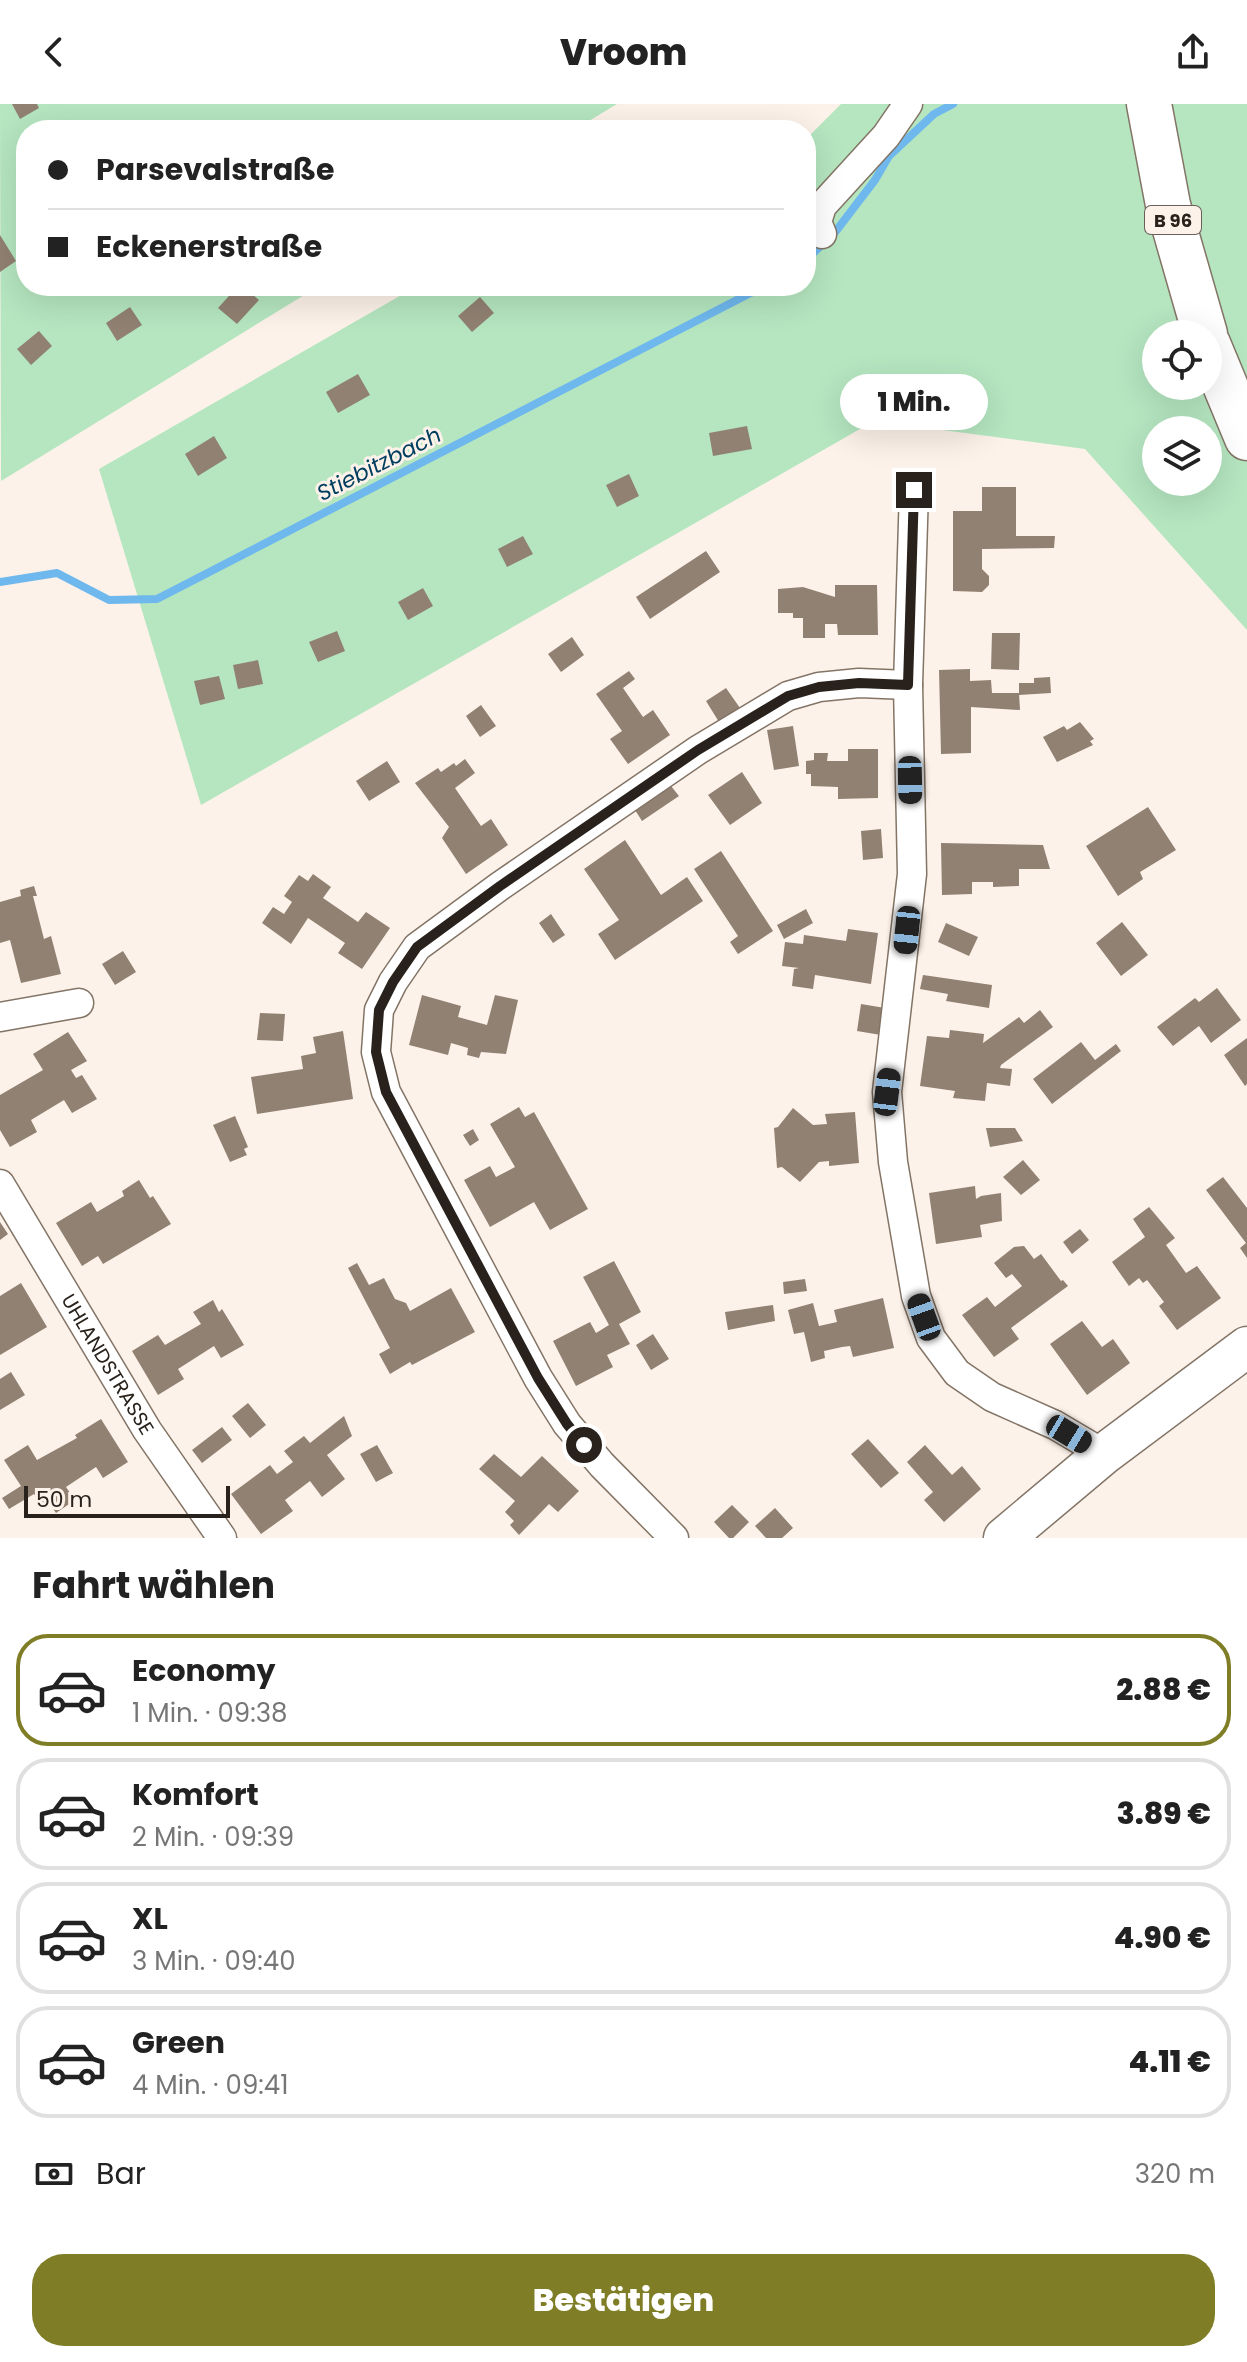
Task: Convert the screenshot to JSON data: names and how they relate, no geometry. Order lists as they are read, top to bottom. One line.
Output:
{"streets":{"main road":["B 96"],"street":["UHLANDSTRASSE"]},"water":["Stiebitzbach"],"scale_bar":"50 m","page":{"header":"Vroom","banner":["Parsevalstraße","Eckenerstraße"],"bubble":"1 Min.","scale":"50 m","heading":"Fahrt wählen","list":[{"name":"Economy","note":"1 Min. · 09:38","value":"2.88 €"},{"name":"Komfort","note":"2 Min. · 09:39","value":"3.89 €"},{"name":"XL","note":"3 Min. · 09:40","value":"4.90 €"},{"name":"Green","note":"4 Min. · 09:41","value":"4.11 €"}],"pay":["Bar","320 m"],"buttons":"Bestätigen"}}
